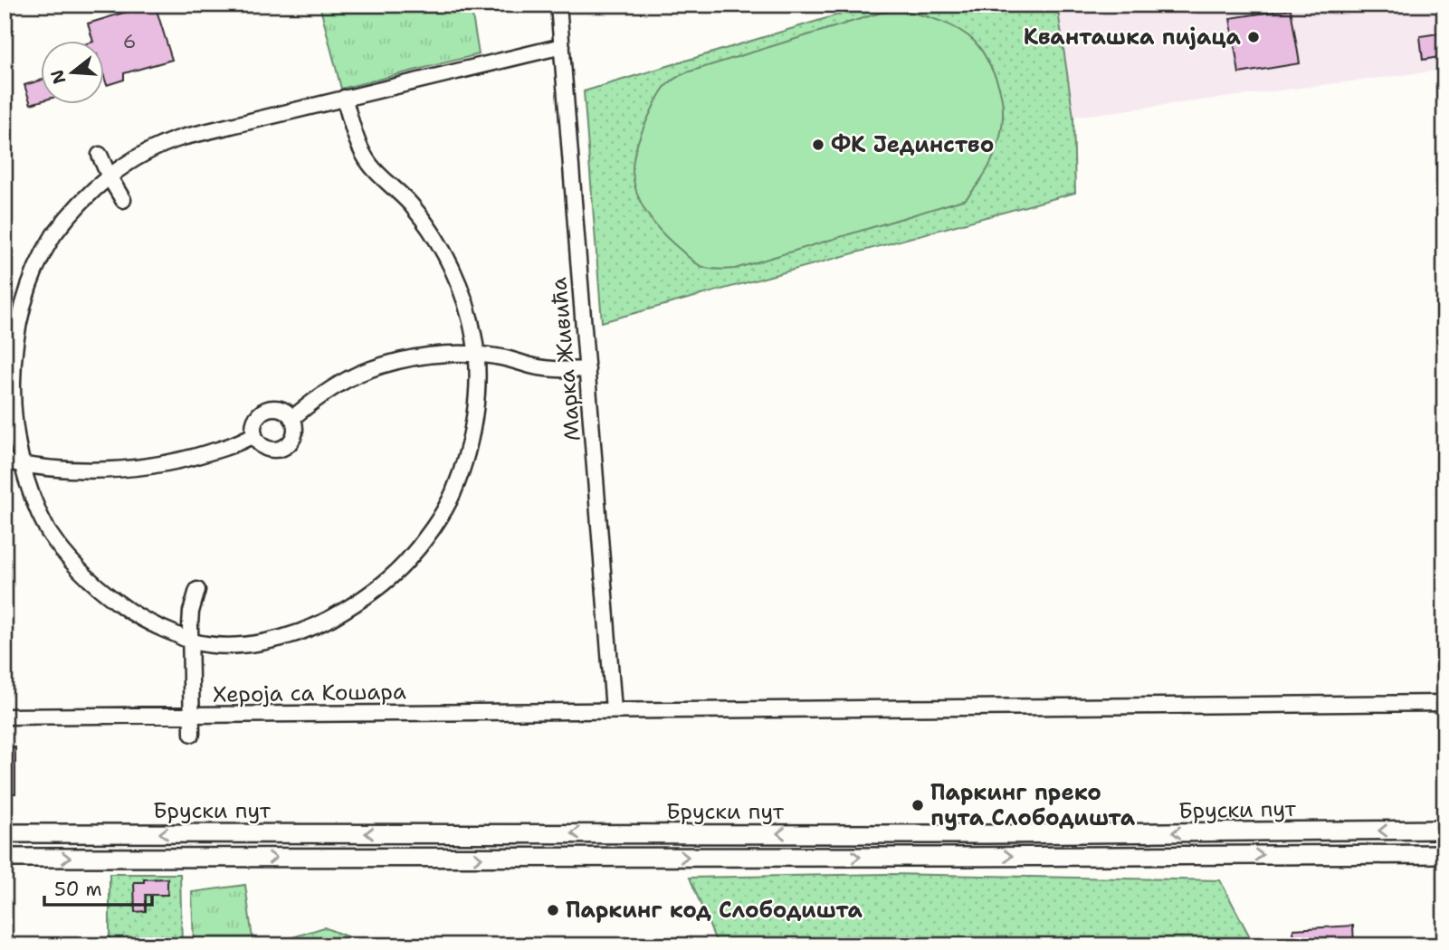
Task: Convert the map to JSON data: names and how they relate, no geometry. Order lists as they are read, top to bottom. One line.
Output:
{"streets":{"main road":["Бруски пут"],"street":["Марка Живића","Хероја са Кошара"]},"crossings":[["Марка Живића","Хероја са Кошара"]],"places":["Кванташка пијаца","ФК Јединство","Паркинг преко пута Слободишта","Паркинг код Слободишта"],"house_numbers":["6"],"scale_bar":"50 m","north":"left"}
